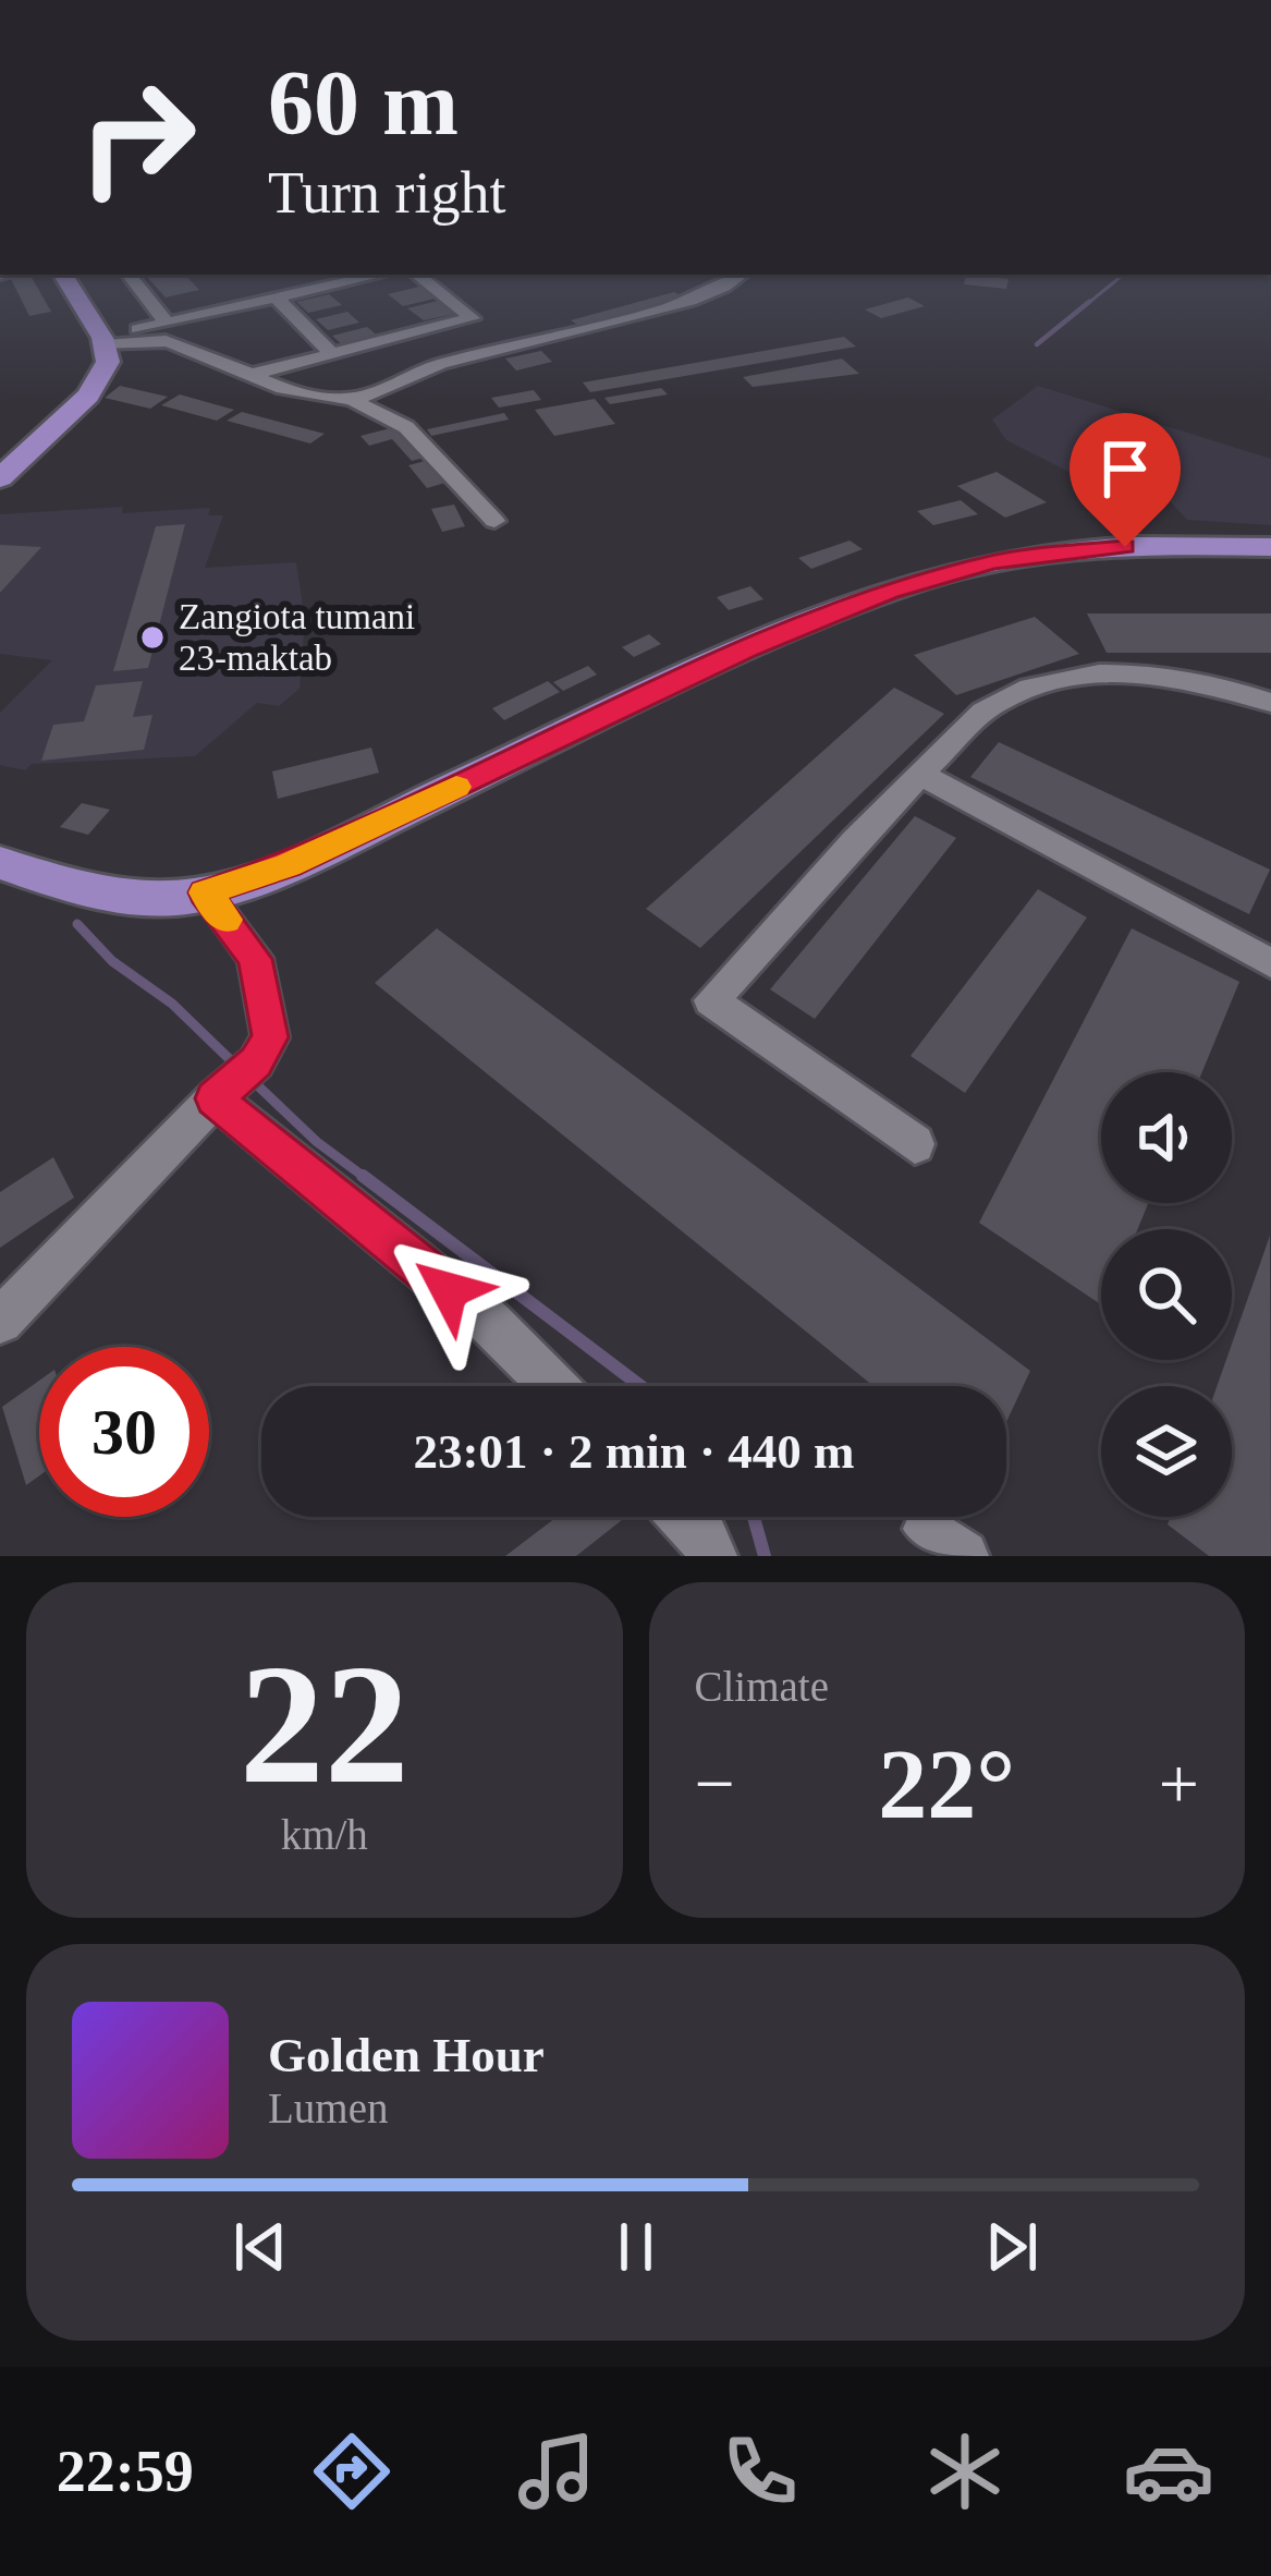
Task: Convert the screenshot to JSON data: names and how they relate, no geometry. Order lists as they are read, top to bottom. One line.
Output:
{"places":["Zangiota tumani 23-maktab"],"page":{"turn":["60 m","Turn right"],"limit":"30","trip":"23:01 · 2 min · 440 m","tile":[["22","km/h"],"Climate"],"heat":["−","22°","+"],"song":["Golden Hour","Lumen"],"tabs":"22:59"}}
